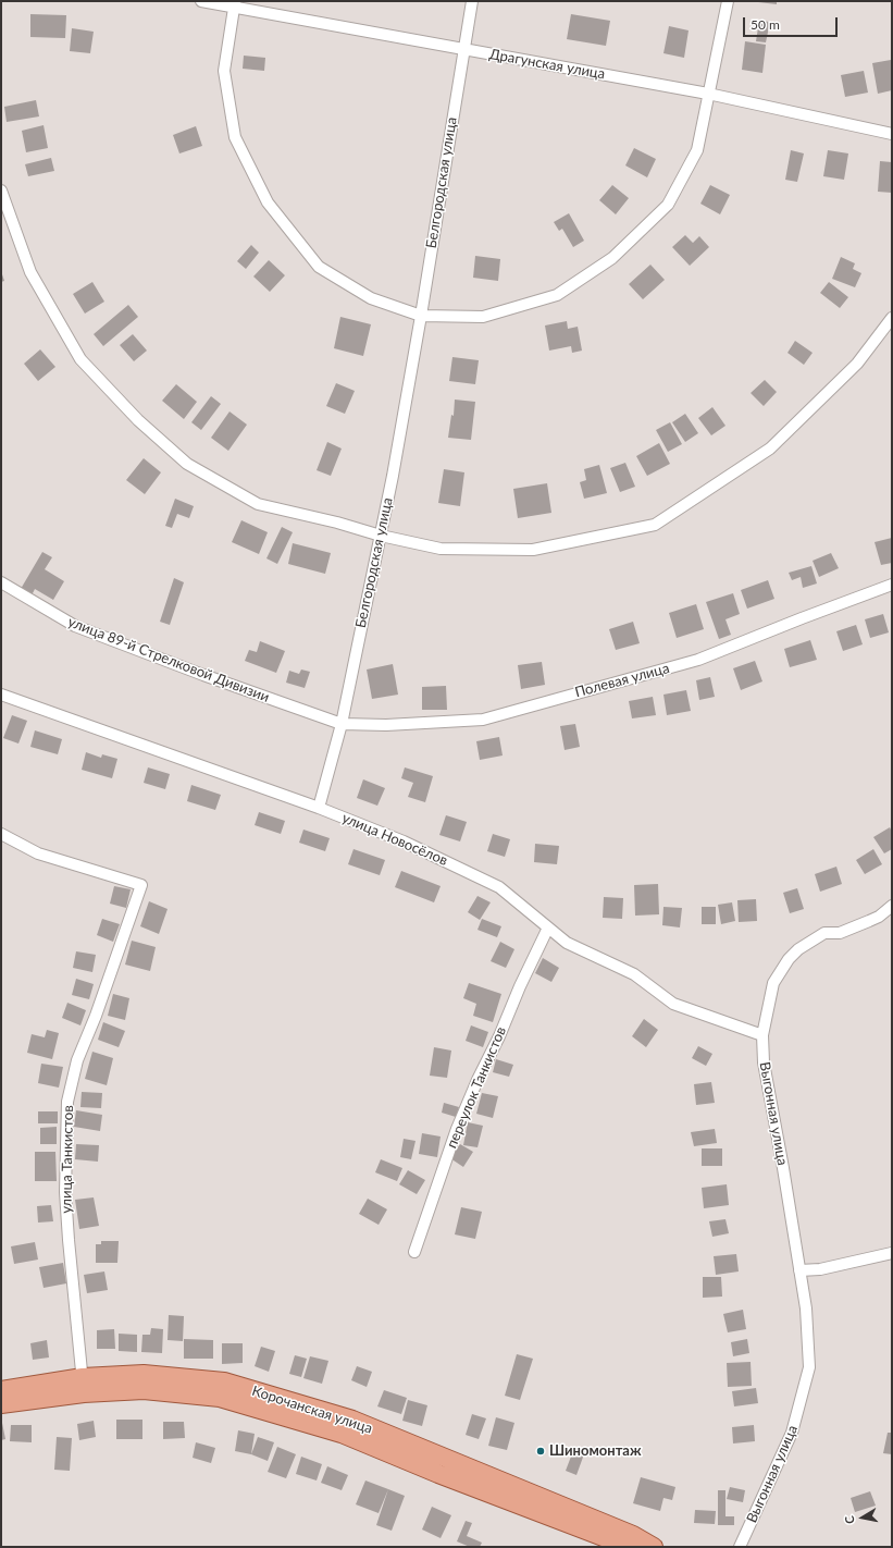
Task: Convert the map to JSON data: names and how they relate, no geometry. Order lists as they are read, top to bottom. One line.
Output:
{"streets":{"main road":["Корочанская улица"],"street":["Драгунская улица","Белгородская улица","улица 89-й Стрелковой Дивизии","Полевая улица","улица Новосёлов","переулок Танкистов","Выгонная улица","улица Танкистов"]},"crossings":[["Драгунская улица","Белгородская улица"],["Белгородская улица","улица 89-й Стрелковой Дивизии"],["Белгородская улица","Полевая улица"],["Белгородская улица","улица Новосёлов"],["улица 89-й Стрелковой Дивизии","Полевая улица"],["улица Новосёлов","переулок Танкистов"],["улица Новосёлов","Выгонная улица"],["улица Танкистов","Корочанская улица"]],"places":["Шиномонтаж"],"scale_bar":"50 m","north":"left"}
